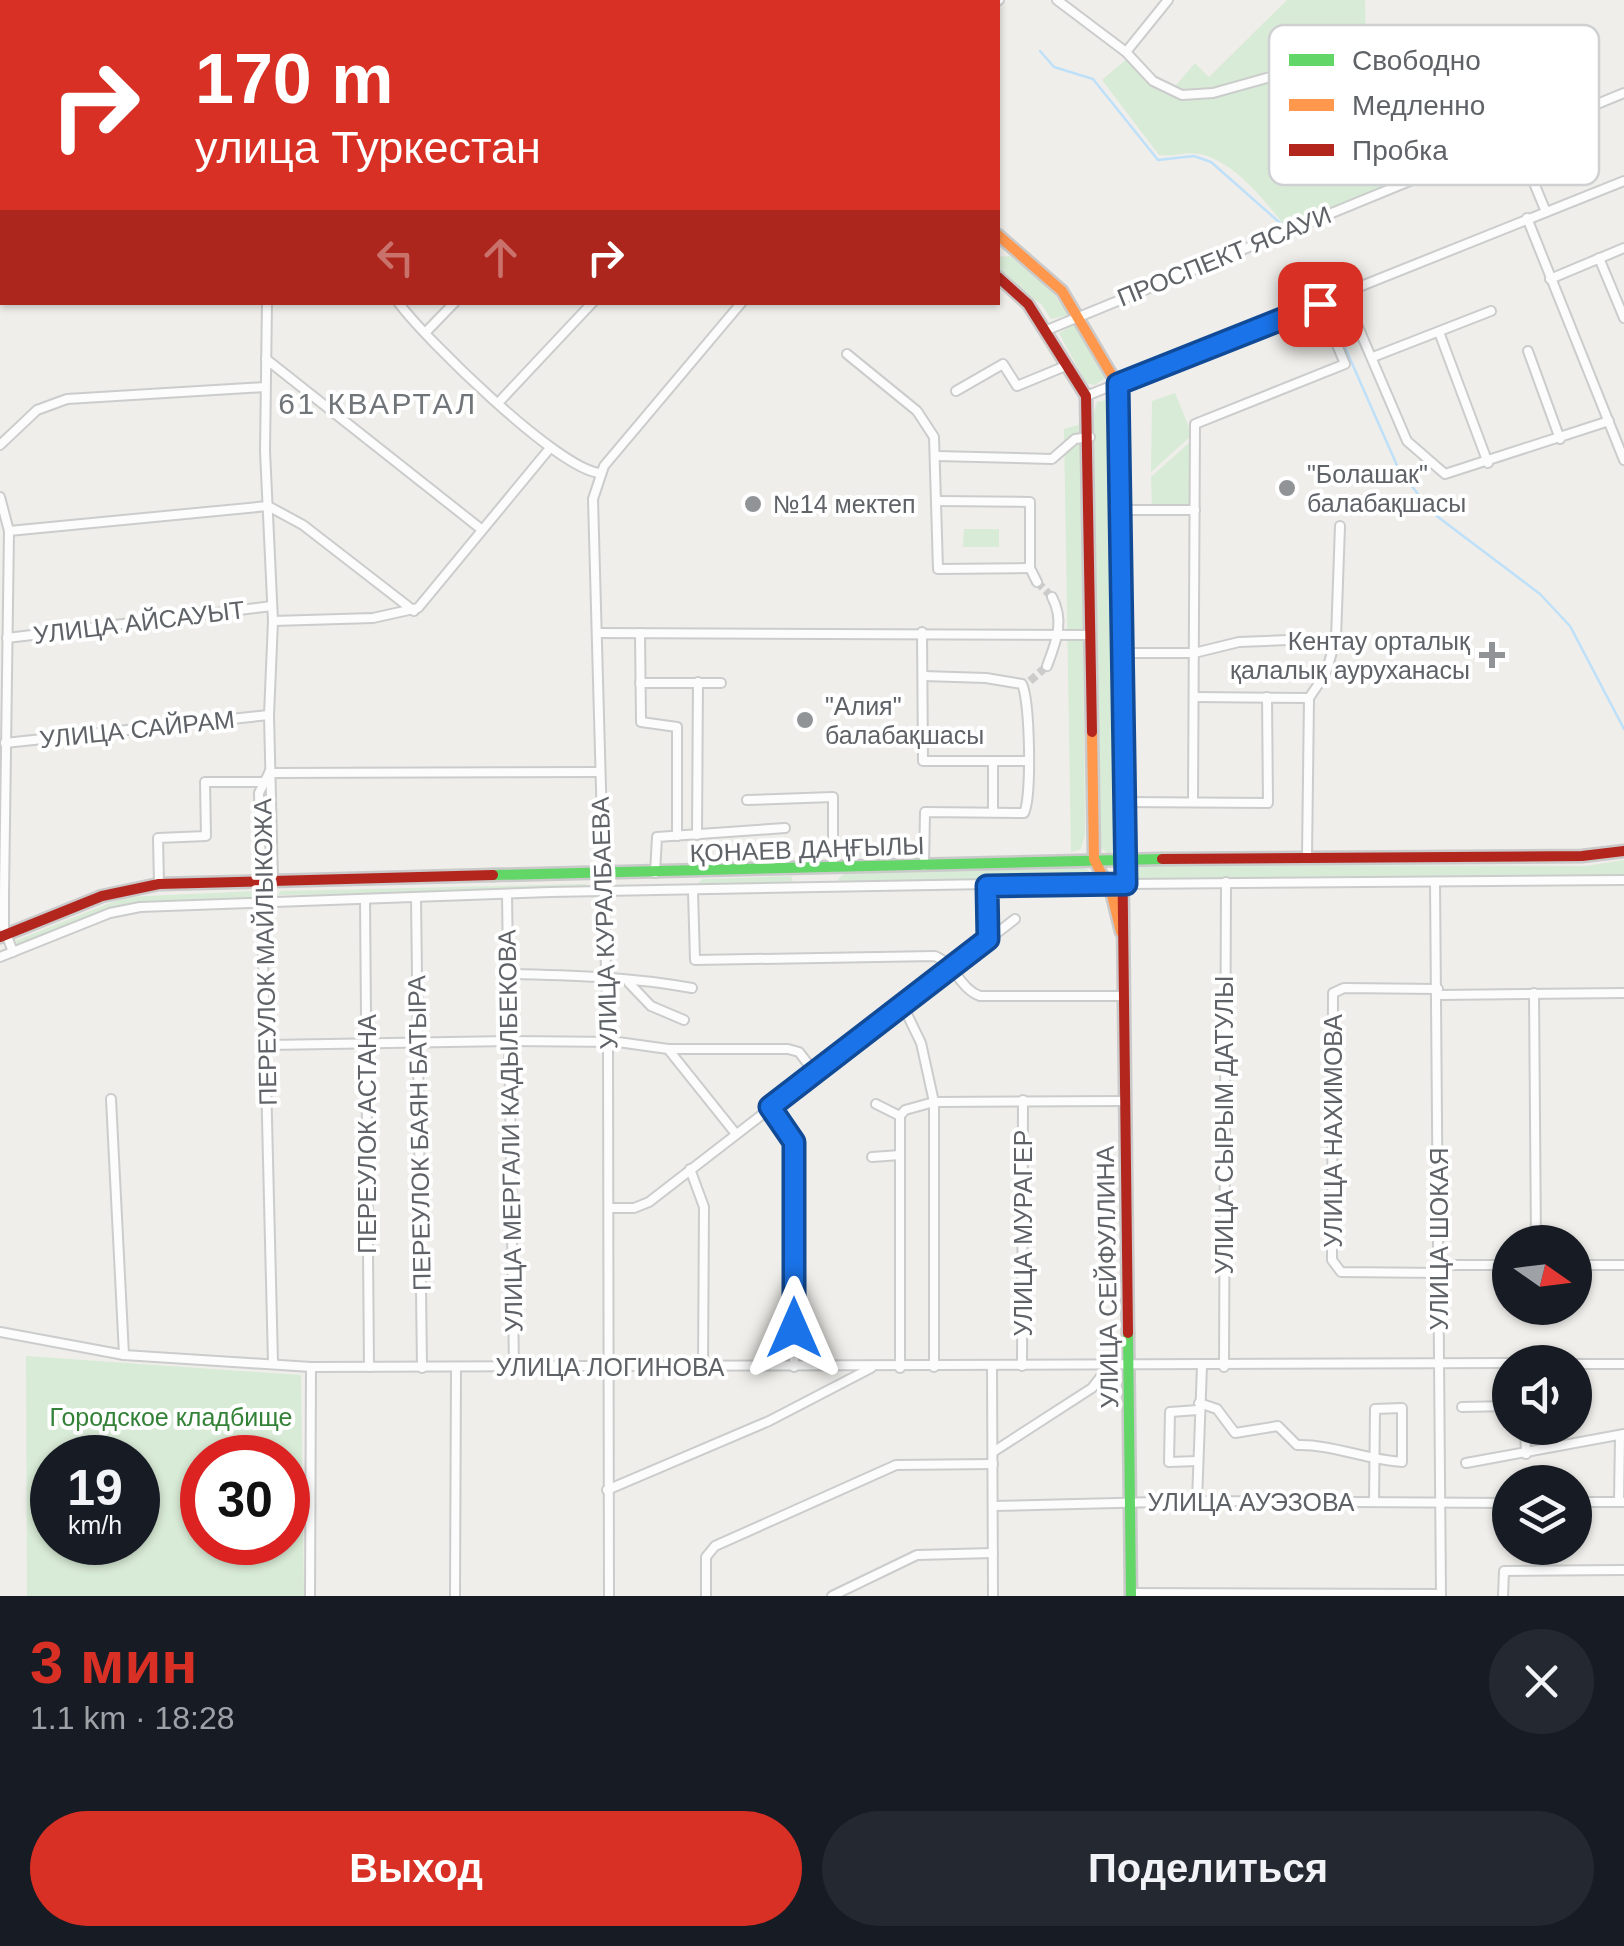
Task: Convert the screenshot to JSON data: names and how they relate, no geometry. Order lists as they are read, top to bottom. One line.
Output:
{"streets":{"main road":["ҚОНАЕВ ДАҢҒЫЛЫ","УЛИЦА СЕЙФУЛЛИНА"],"street":["ПРОСПЕКТ ЯСАУИ","УЛИЦА АЙСАУЫТ","УЛИЦА САЙРАМ","УЛИЦА КУРАЛБАЕВА","ПЕРЕУЛОК МАЙЛЫКОЖА","УЛИЦА СЫРЫМ ДАТУЛЫ","УЛИЦА МЕРГАЛИ КАДЫЛБЕКОВА","УЛИЦА НАХИМОВА","ПЕРЕУЛОК БАЯН БАТЫРА","ПЕРЕУЛОК АСТАНА","УЛИЦА МУРАГЕР","УЛИЦА ШОКАЯ","УЛИЦА ЛОГИНОВА","УЛИЦА АУЭЗОВА"]},"crossings":[["УЛИЦА АЙСАУЫТ","ПЕРЕУЛОК МАЙЛЫКОЖА"],["УЛИЦА САЙРАМ","ПЕРЕУЛОК МАЙЛЫКОЖА"],["ҚОНАЕВ ДАҢҒЫЛЫ","УЛИЦА КУРАЛБАЕВА"],["ҚОНАЕВ ДАҢҒЫЛЫ","ПЕРЕУЛОК МАЙЛЫКОЖА"],["ҚОНАЕВ ДАҢҒЫЛЫ","УЛИЦА СЫРЫМ ДАТУЛЫ"],["ҚОНАЕВ ДАҢҒЫЛЫ","УЛИЦА МЕРГАЛИ КАДЫЛБЕКОВА"],["ҚОНАЕВ ДАҢҒЫЛЫ","ПЕРЕУЛОК БАЯН БАТЫРА"],["ҚОНАЕВ ДАҢҒЫЛЫ","ПЕРЕУЛОК АСТАНА"],["ҚОНАЕВ ДАҢҒЫЛЫ","УЛИЦА ШОКАЯ"],["ҚОНАЕВ ДАҢҒЫЛЫ","УЛИЦА СЕЙФУЛЛИНА"],["УЛИЦА КУРАЛБАЕВА","УЛИЦА ЛОГИНОВА"],["ПЕРЕУЛОК МАЙЛЫКОЖА","УЛИЦА ЛОГИНОВА"],["УЛИЦА СЫРЫМ ДАТУЛЫ","УЛИЦА ЛОГИНОВА"],["УЛИЦА МЕРГАЛИ КАДЫЛБЕКОВА","УЛИЦА ЛОГИНОВА"],["УЛИЦА НАХИМОВА","УЛИЦА ШОКАЯ"],["ПЕРЕУЛОК БАЯН БАТЫРА","УЛИЦА ЛОГИНОВА"],["ПЕРЕУЛОК АСТАНА","УЛИЦА ЛОГИНОВА"],["УЛИЦА МУРАГЕР","УЛИЦА СЕЙФУЛЛИНА"],["УЛИЦА МУРАГЕР","УЛИЦА ЛОГИНОВА"],["УЛИЦА ШОКАЯ","УЛИЦА ЛОГИНОВА"],["УЛИЦА ШОКАЯ","УЛИЦА АУЭЗОВА"],["УЛИЦА СЕЙФУЛЛИНА","УЛИЦА ЛОГИНОВА"],["УЛИЦА СЕЙФУЛЛИНА","УЛИЦА АУЭЗОВА"]],"districts":["61 КВАРТАЛ"],"parks":["Городское кладбище"],"places":{"other":["\"Болашак\" балабақшасы","№14 мектеп","\"Алия\" балабақшасы"],"health":["Кентау орталық қалалық ауруханасы"]},"legend":["Свободно","Медленно","Пробка"],"north":"right","page":{"turn":["170 m","улица Туркестан"],"speed":"19 km/h","limit":"30","heading":["3 мин","1.1 km · 18:28"],"buttons":["Выход","Поделиться"]}}
